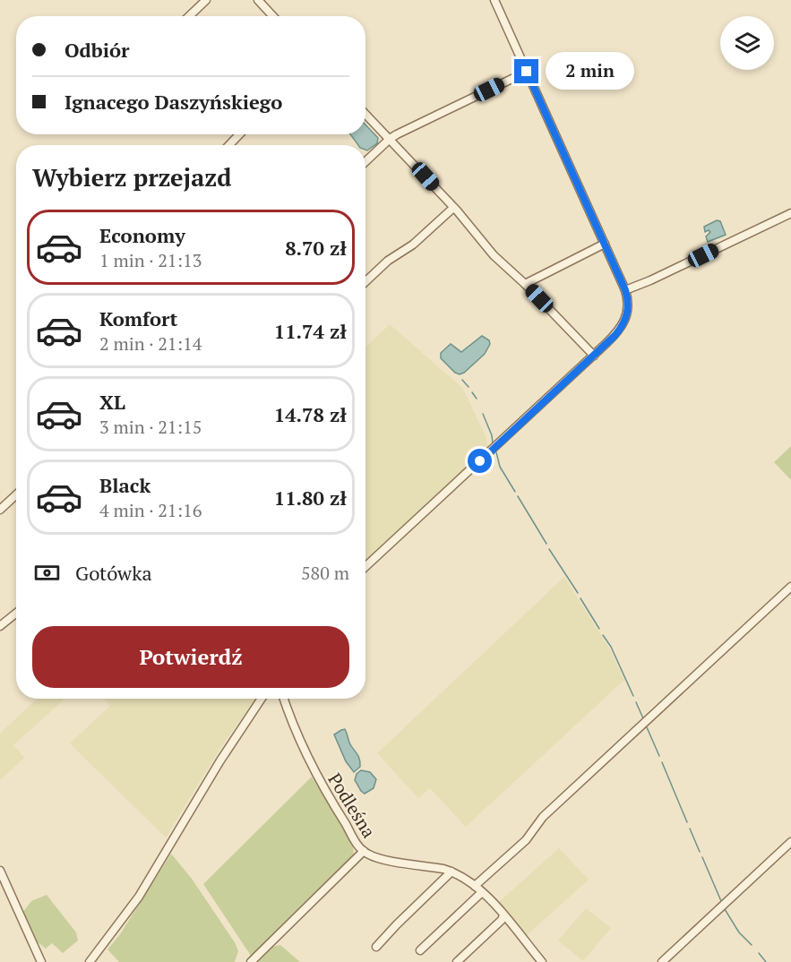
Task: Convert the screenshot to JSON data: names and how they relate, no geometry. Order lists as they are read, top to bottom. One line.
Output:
{"streets":{"street":["Podleśna"]},"page":{"banner":["Odbiór","Ignacego Daszyńskiego"],"bubble":"2 min","heading":"Wybierz przejazd","list":[{"name":"Economy","note":"1 min · 21:13","value":"8.70 zł"},{"name":"Komfort","note":"2 min · 21:14","value":"11.74 zł"},{"name":"XL","note":"3 min · 21:15","value":"14.78 zł"},{"name":"Black","note":"4 min · 21:16","value":"11.80 zł"}],"pay":["Gotówka","580 m"],"buttons":"Potwierdź"}}
